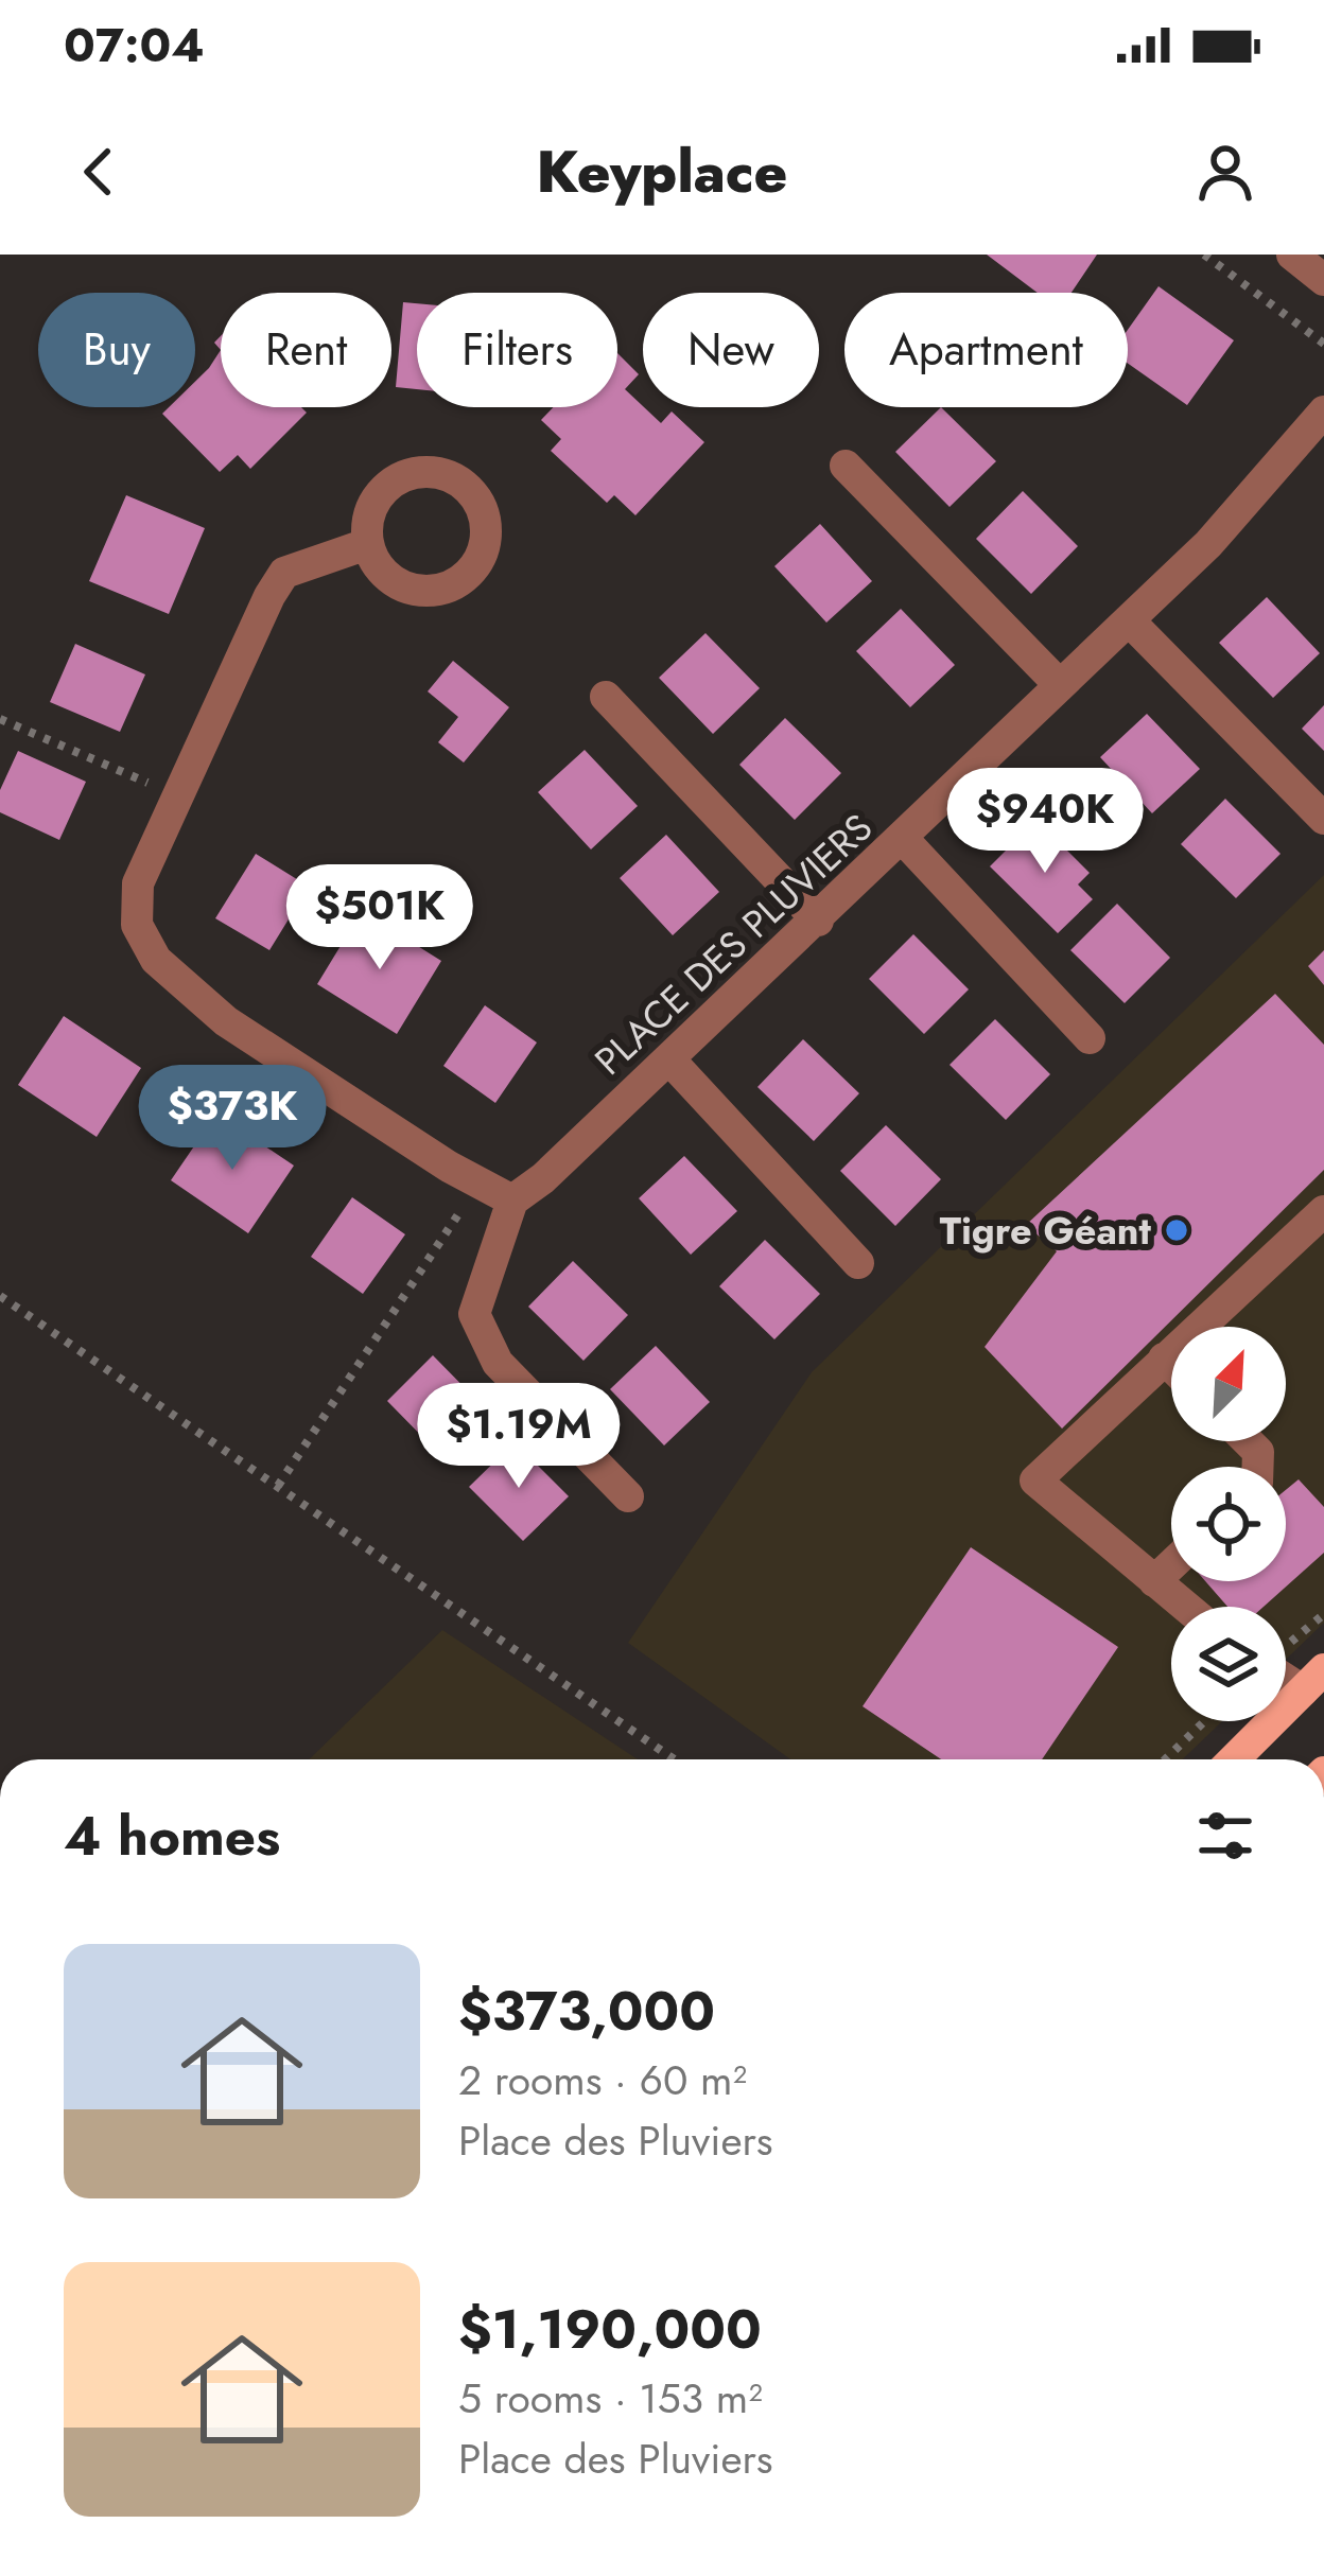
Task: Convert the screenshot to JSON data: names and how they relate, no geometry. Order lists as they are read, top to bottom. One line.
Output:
{"streets":{"street":["PLACE DES PLUVIERS"]},"places":["Tigre Géant"],"north":"top right","page":{"status":"07:04","header":"Keyplace","chip":["Buy","Rent","Filters","New","Apartment"],"price":["$940K","$501K","$373K","$1.19M"],"heading":"4 homes","list":[{"name":"$373,000","note":"2 rooms · 60 m² · Place des Pluviers"},{"name":"$1,190,000","note":"5 rooms · 153 m² · Place des Pluviers"}]}}
